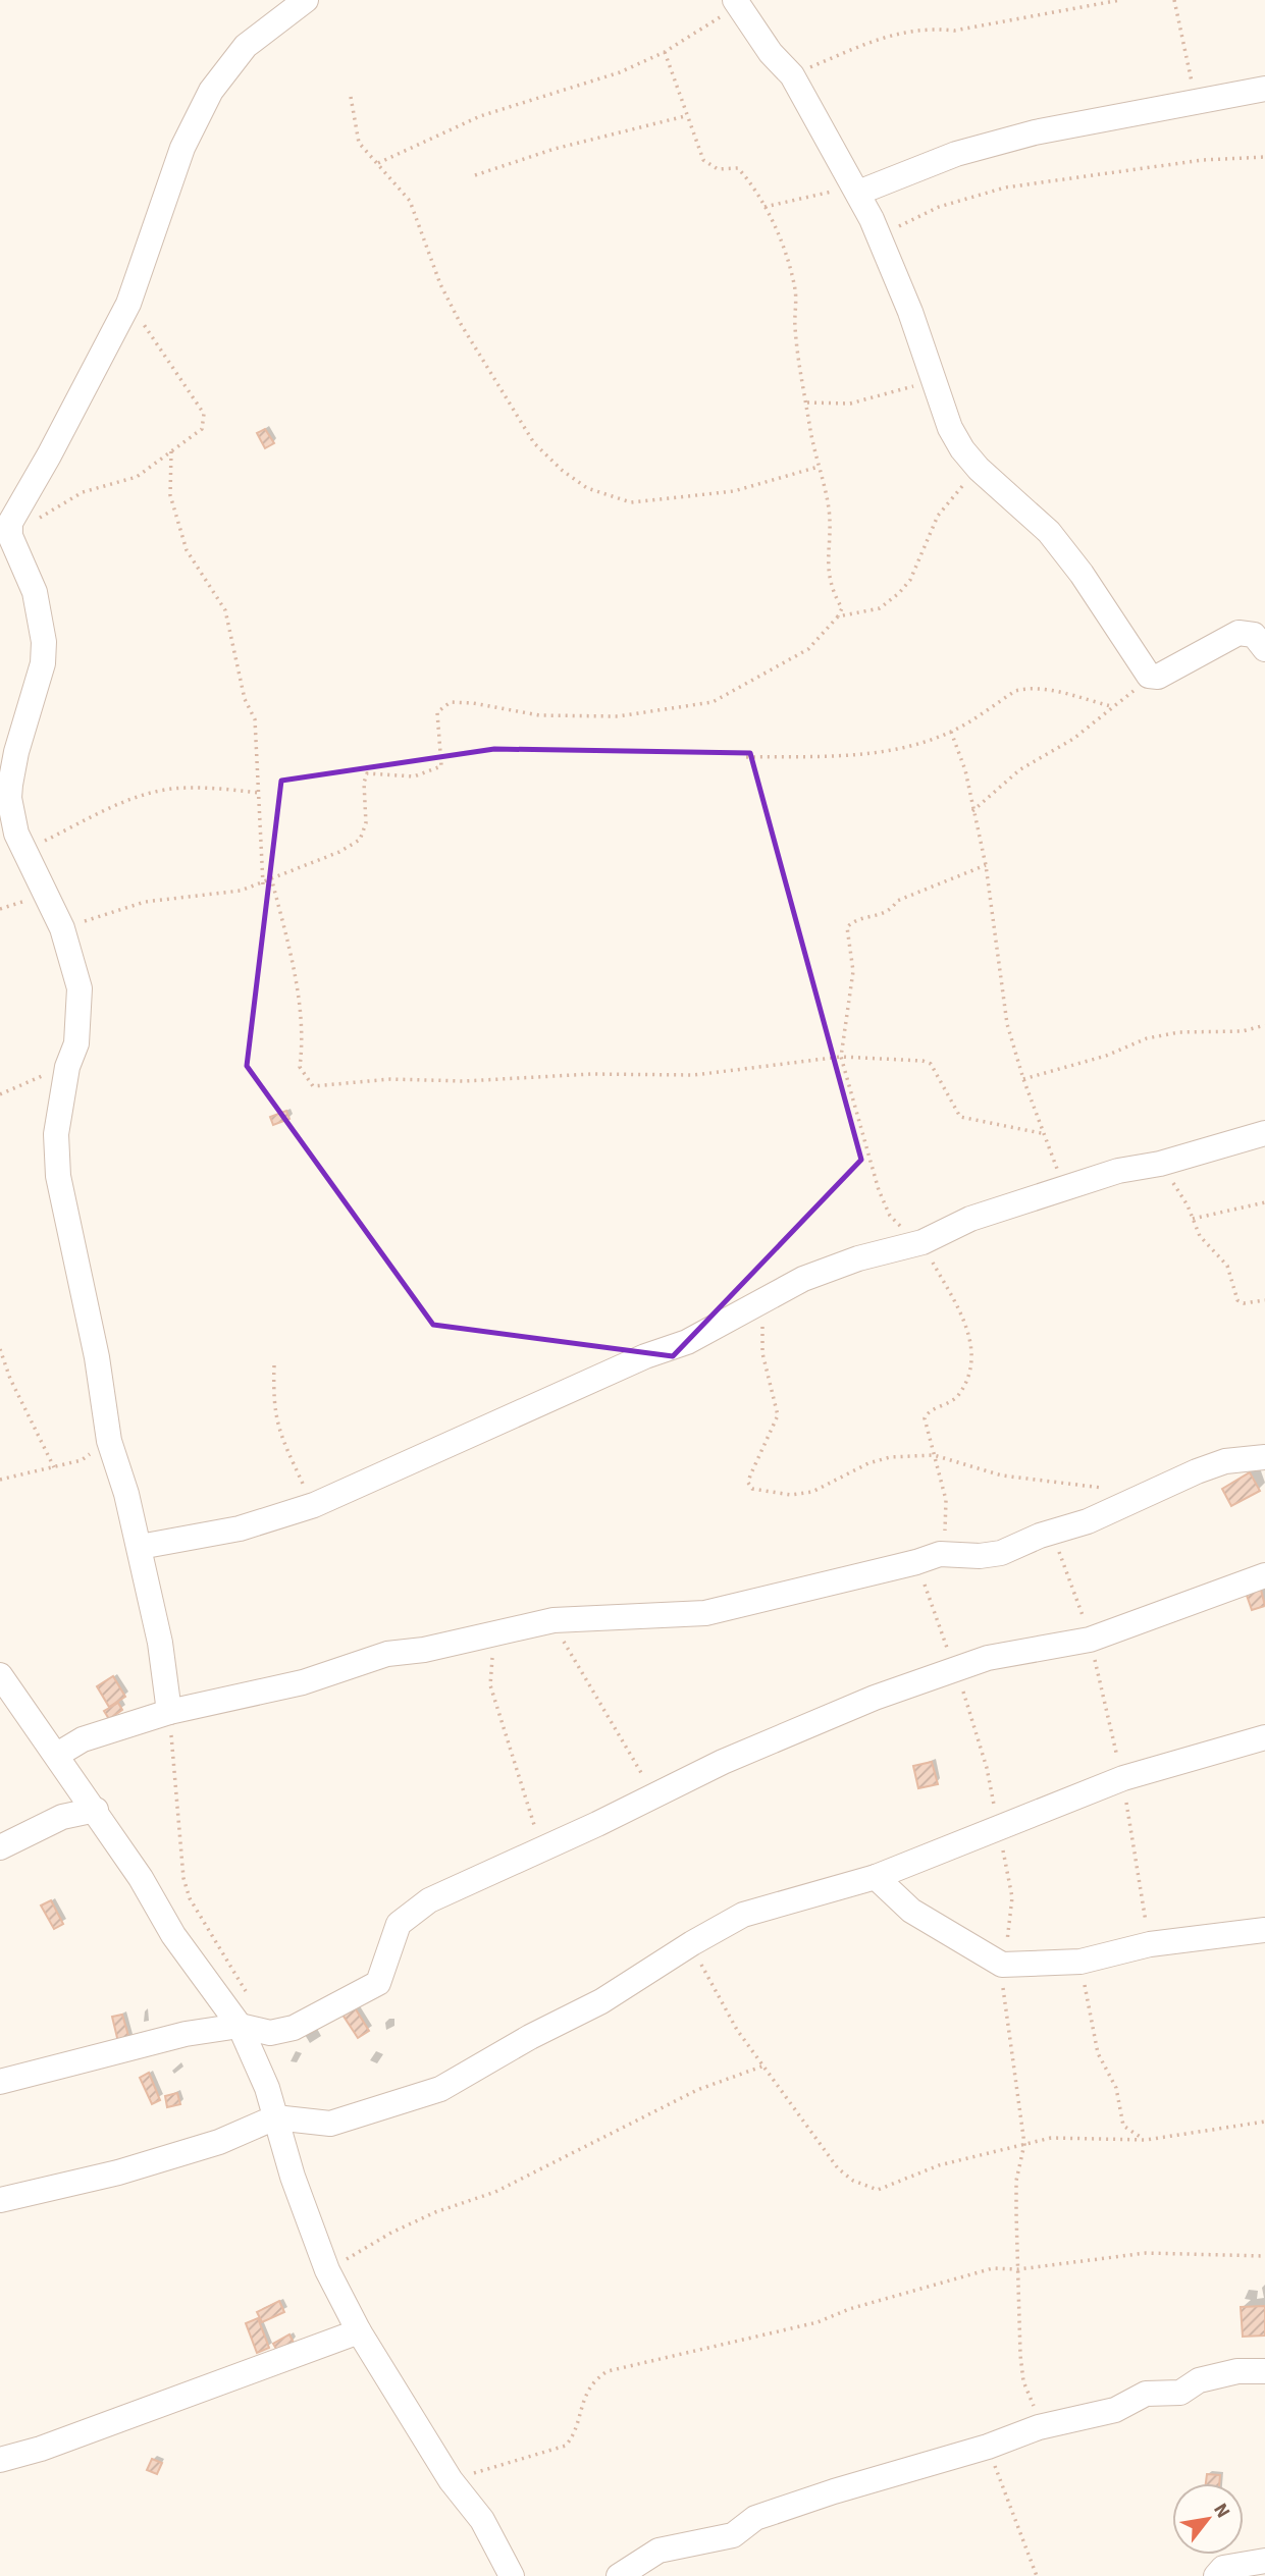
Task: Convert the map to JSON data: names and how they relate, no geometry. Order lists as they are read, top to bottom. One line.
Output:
{"north":"top right"}
